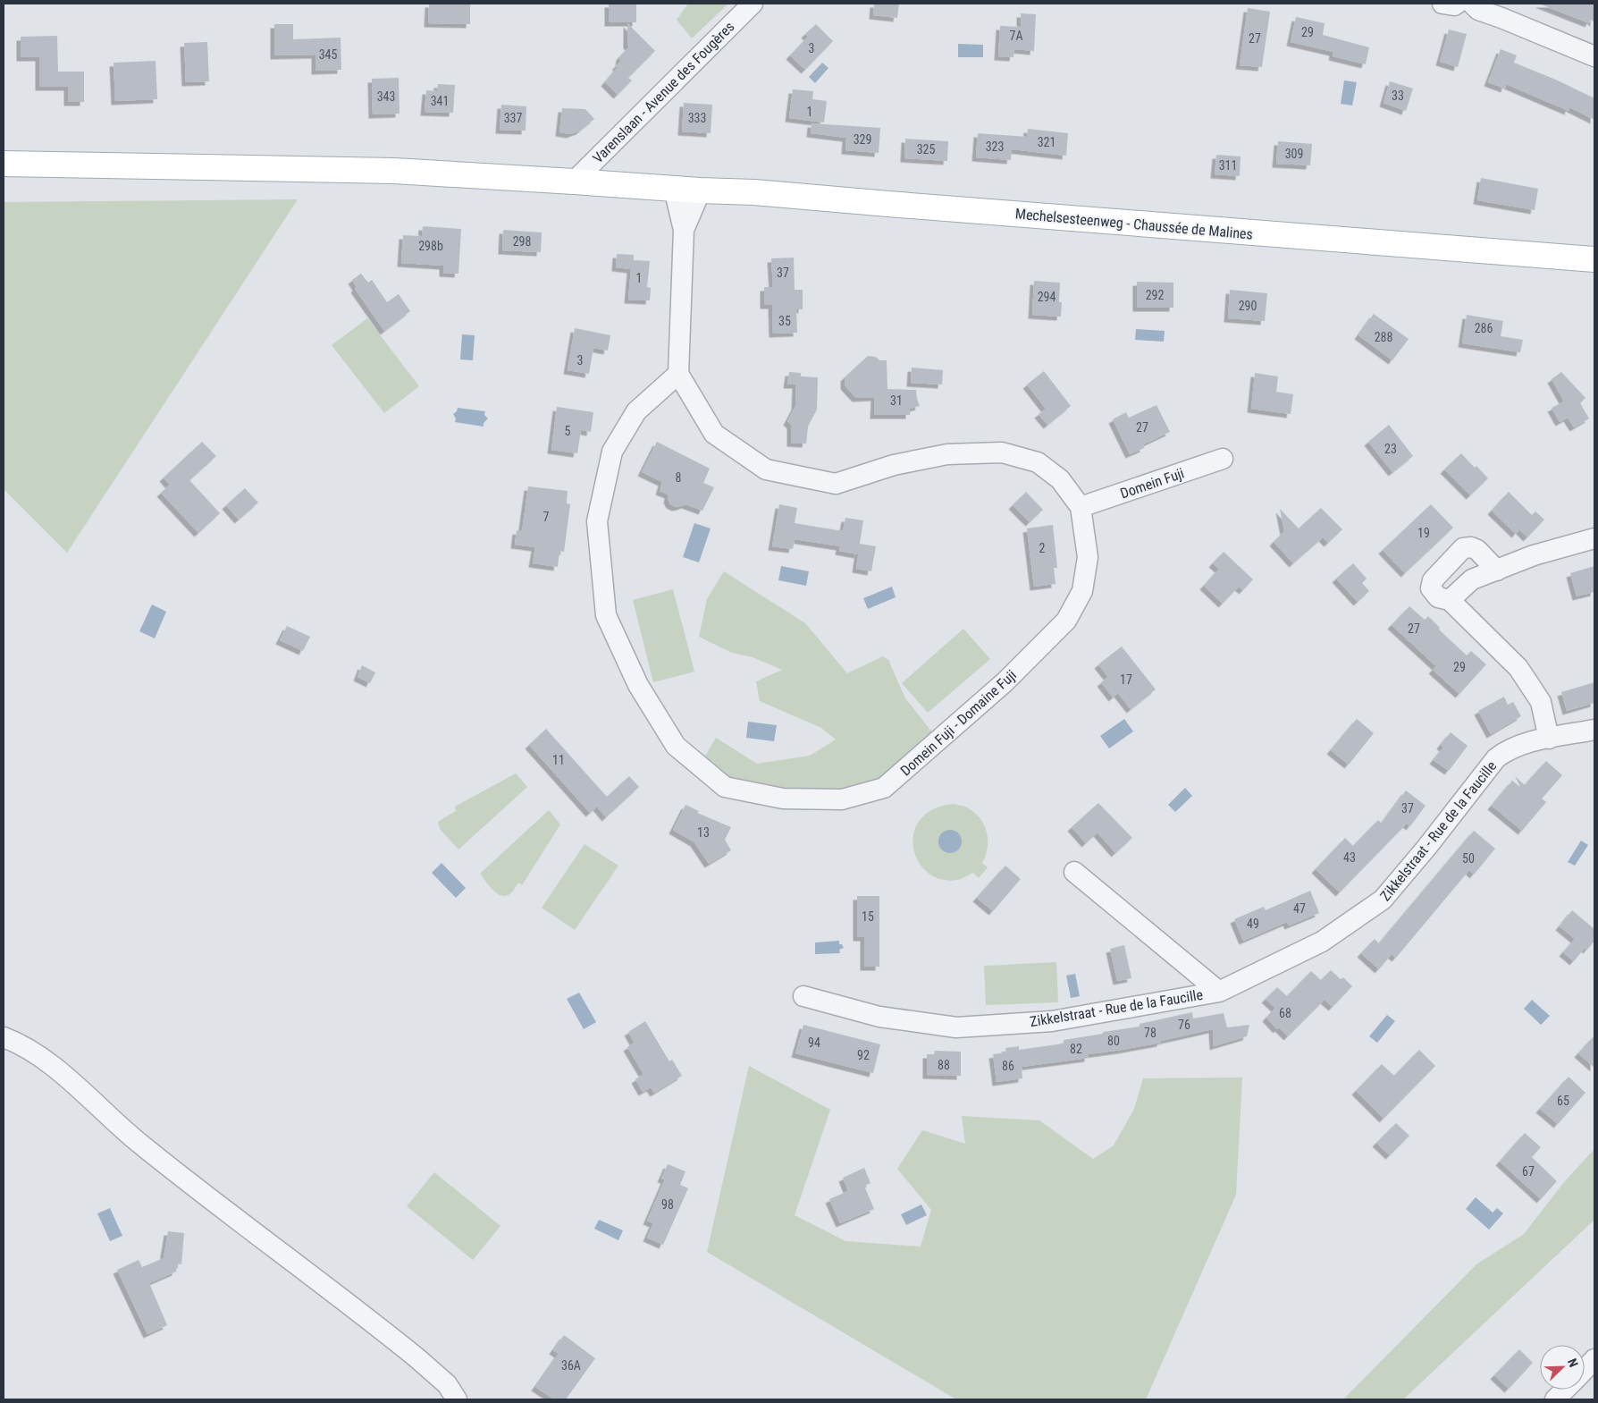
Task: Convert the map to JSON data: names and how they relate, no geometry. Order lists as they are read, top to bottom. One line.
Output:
{"streets":{"main road":["Mechelsesteenweg - Chaussée de Malines"],"street":["Varenslaan - Avenue des Fougères","Domein Fuji","Domein Fuji - Domaine Fuji","Zikkelstraat - Rue de la Faucille"]},"crossings":[["Varenslaan - Avenue des Fougères","Mechelsesteenweg - Chaussée de Malines"],["Domein Fuji","Domein Fuji - Domaine Fuji"]],"house_numbers":["29","7A","27","3","345","33","343","341","1","337","333","329","321","323","325","309","311","298","298b","37","1","292","294","290","35","286","288","3","31","27","5","23","8","7","19","2","27","29","17","11","37","13","43","50","47","15","49","68","76","78","80","94","82","92","88","86","65","67","98","36A"],"north":"top right"}
